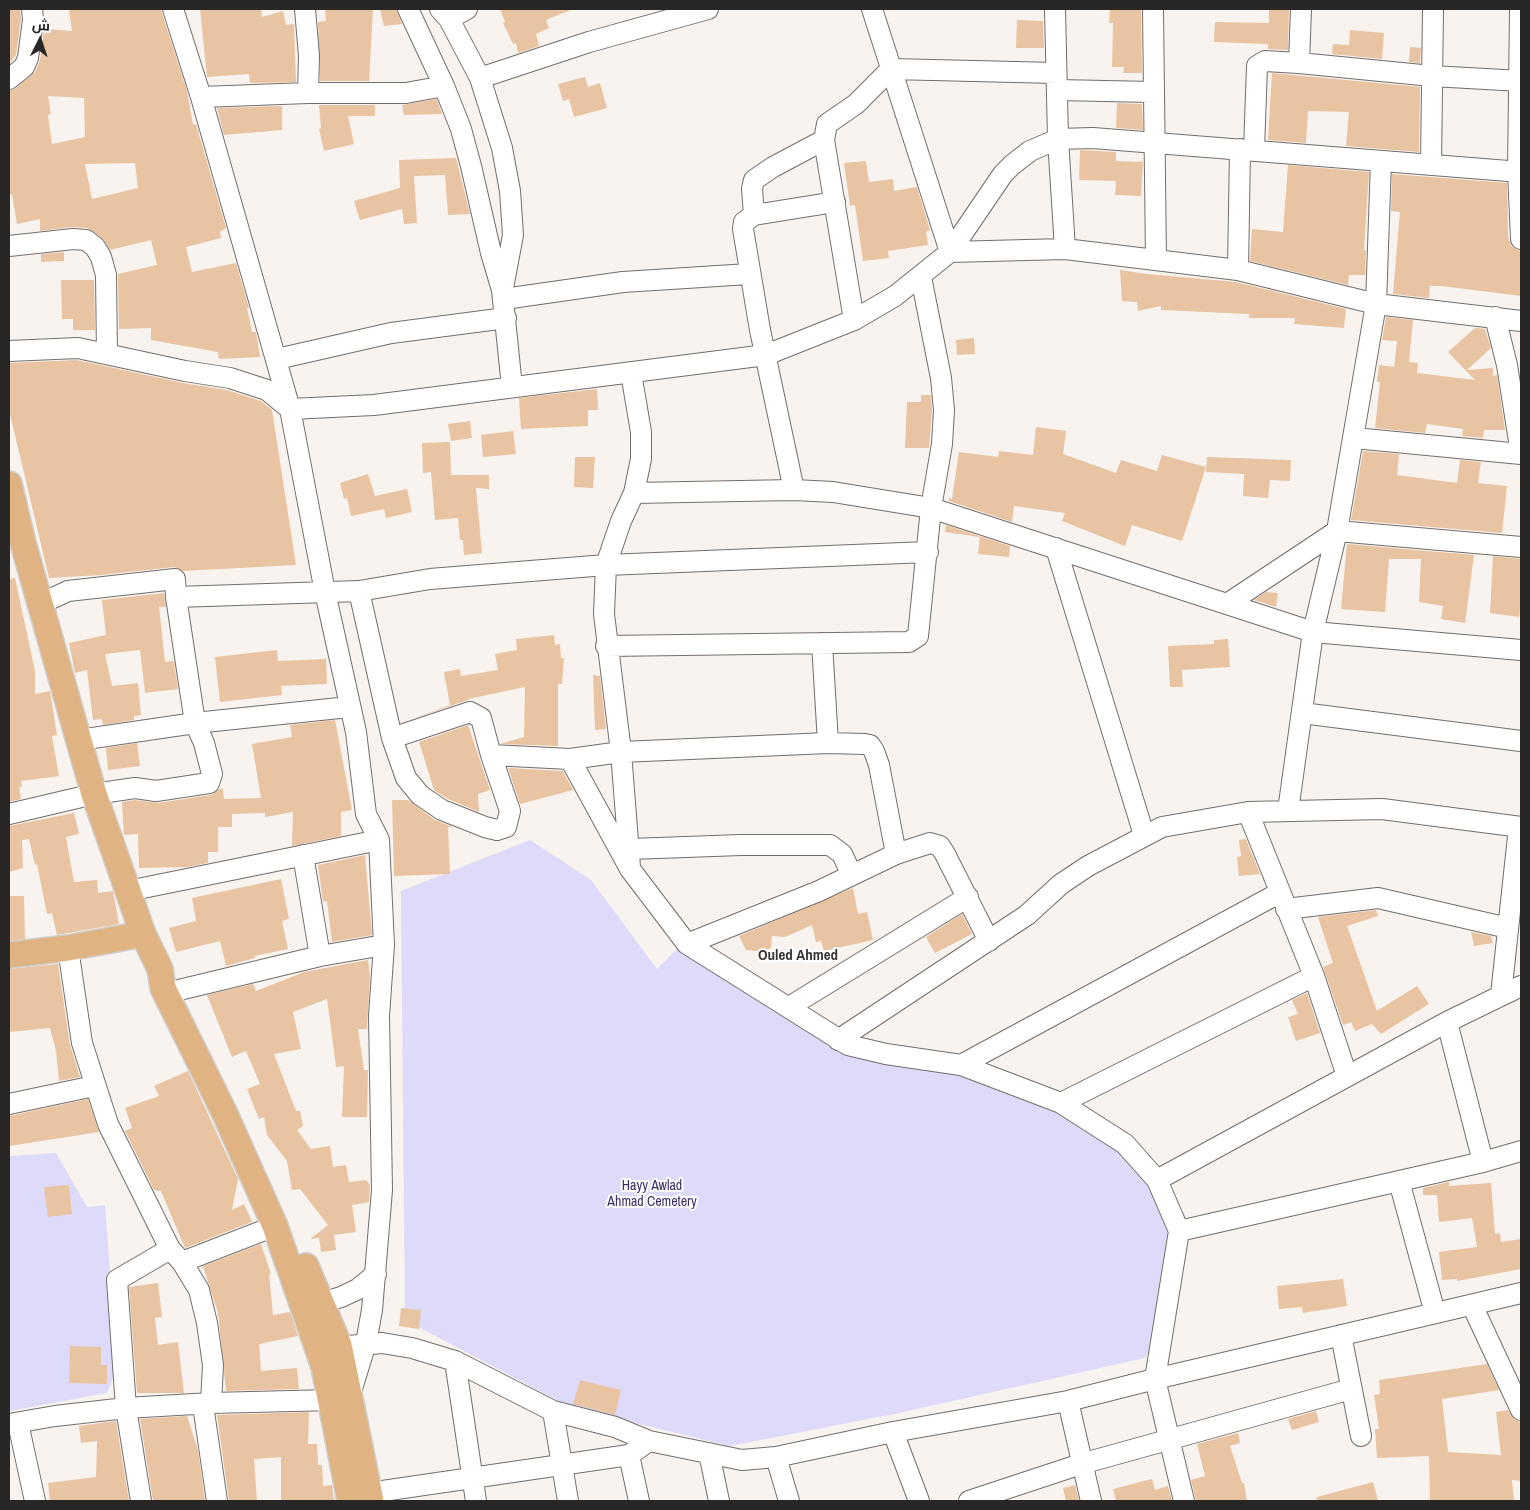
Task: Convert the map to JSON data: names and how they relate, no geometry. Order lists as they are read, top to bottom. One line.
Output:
{"districts":["Ouled Ahmed"],"parks":["Hayy Awlad Ahmad Cemetery"],"north":"top"}
